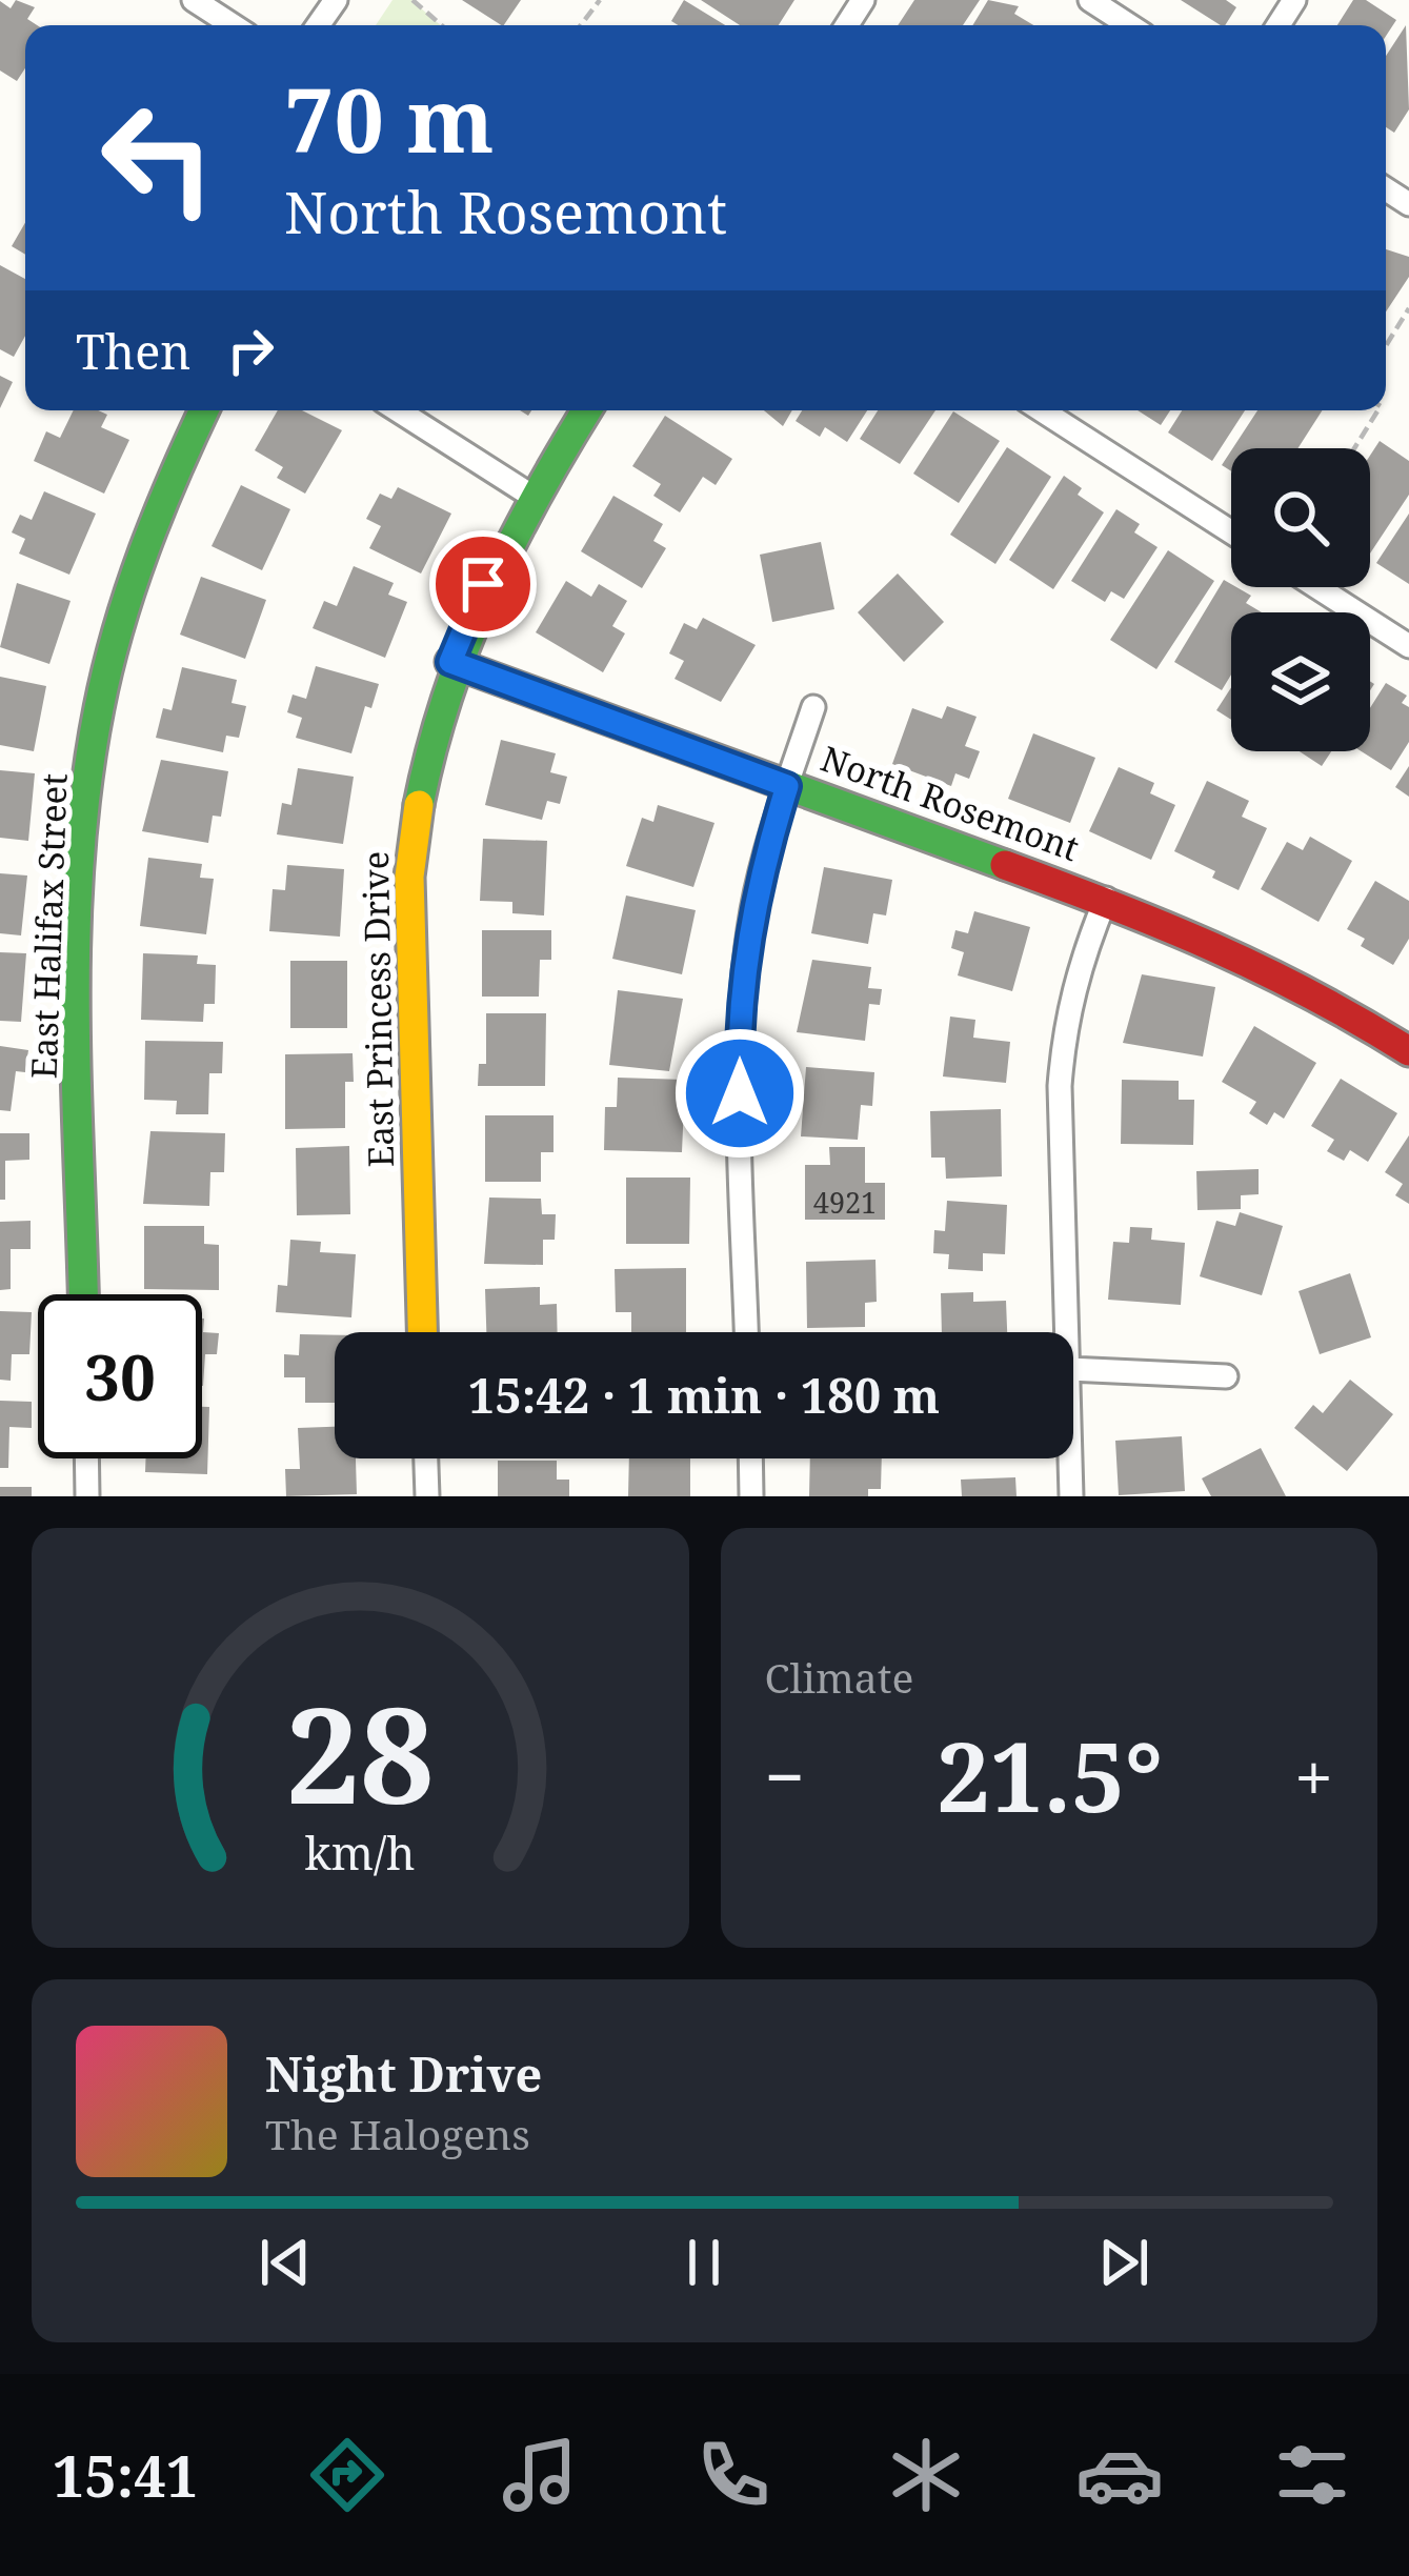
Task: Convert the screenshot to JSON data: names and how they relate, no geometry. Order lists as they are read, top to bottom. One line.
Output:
{"streets":{"street":["North Rosemont","East Halifax Street","East Princess Drive"]},"crossings":[["North Rosemont","East Princess Drive"]],"house_numbers":["4921"],"page":{"turn":["70 m","North Rosemont"],"then":"Then","limit":"30","trip":"15:42 · 1 min · 180 m","tile":"Climate","heat":["−","21.5°","+"],"song":["Night Drive","The Halogens"],"tabs":"15:41","gauge":["28","km/h"]}}
